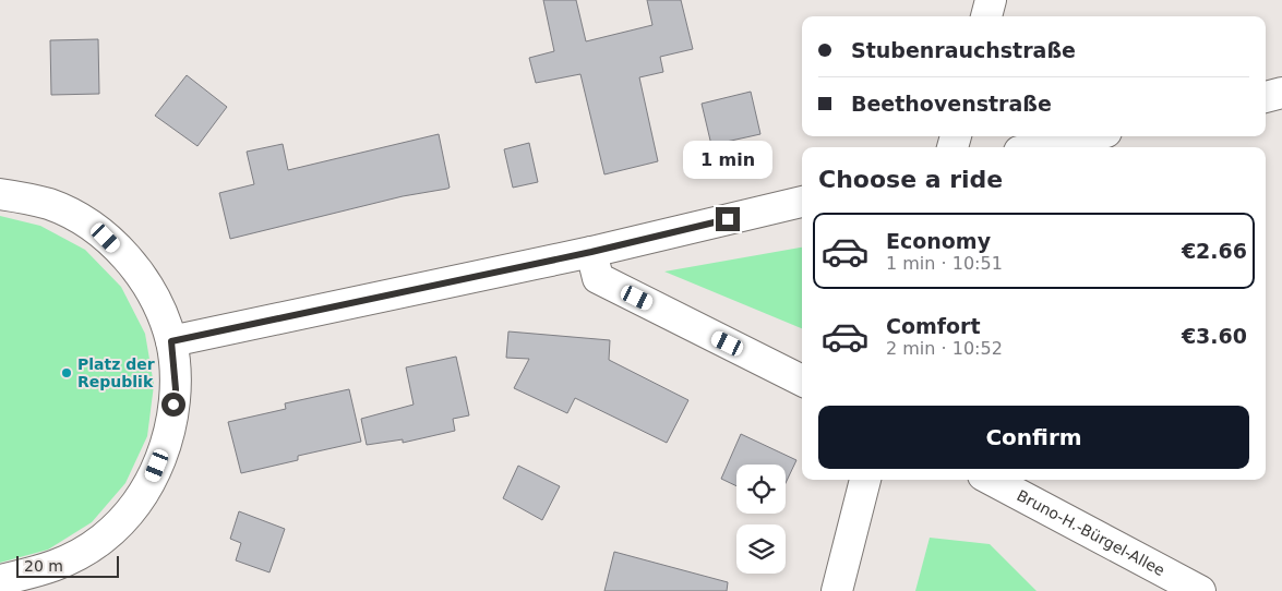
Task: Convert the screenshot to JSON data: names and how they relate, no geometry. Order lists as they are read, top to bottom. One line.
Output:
{"streets":{"street":["Bruno-H.-Bürgel-Allee"]},"places":["Platz der Republik"],"scale_bar":"20 m","page":{"banner":["Stubenrauchstraße","Beethovenstraße"],"bubble":"1 min","heading":"Choose a ride","list":[{"name":"Economy","note":"1 min · 10:51","value":"€2.66"},{"name":"Comfort","note":"2 min · 10:52","value":"€3.60"}],"buttons":"Confirm","scale":"20 m"}}
